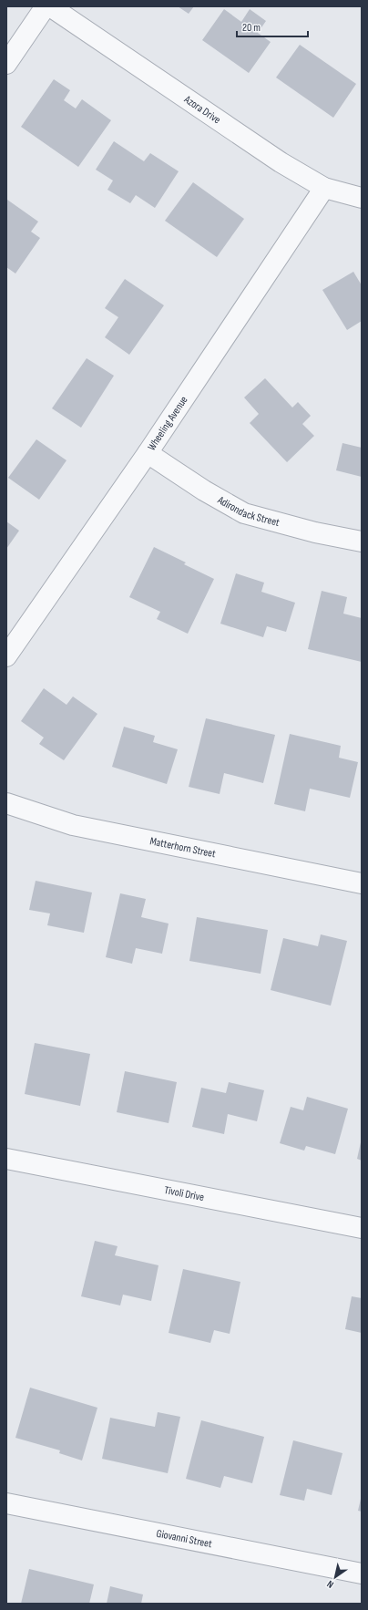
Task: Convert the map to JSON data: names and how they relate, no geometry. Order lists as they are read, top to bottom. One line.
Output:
{"streets":{"street":["Azora Drive","Wheeling Avenue","Adirondack Street","Matterhorn Street","Tivoli Drive","Giovanni Street"]},"crossings":[["Azora Drive","Wheeling Avenue"],["Wheeling Avenue","Adirondack Street"]],"scale_bar":"20 m","north":"bottom left"}
